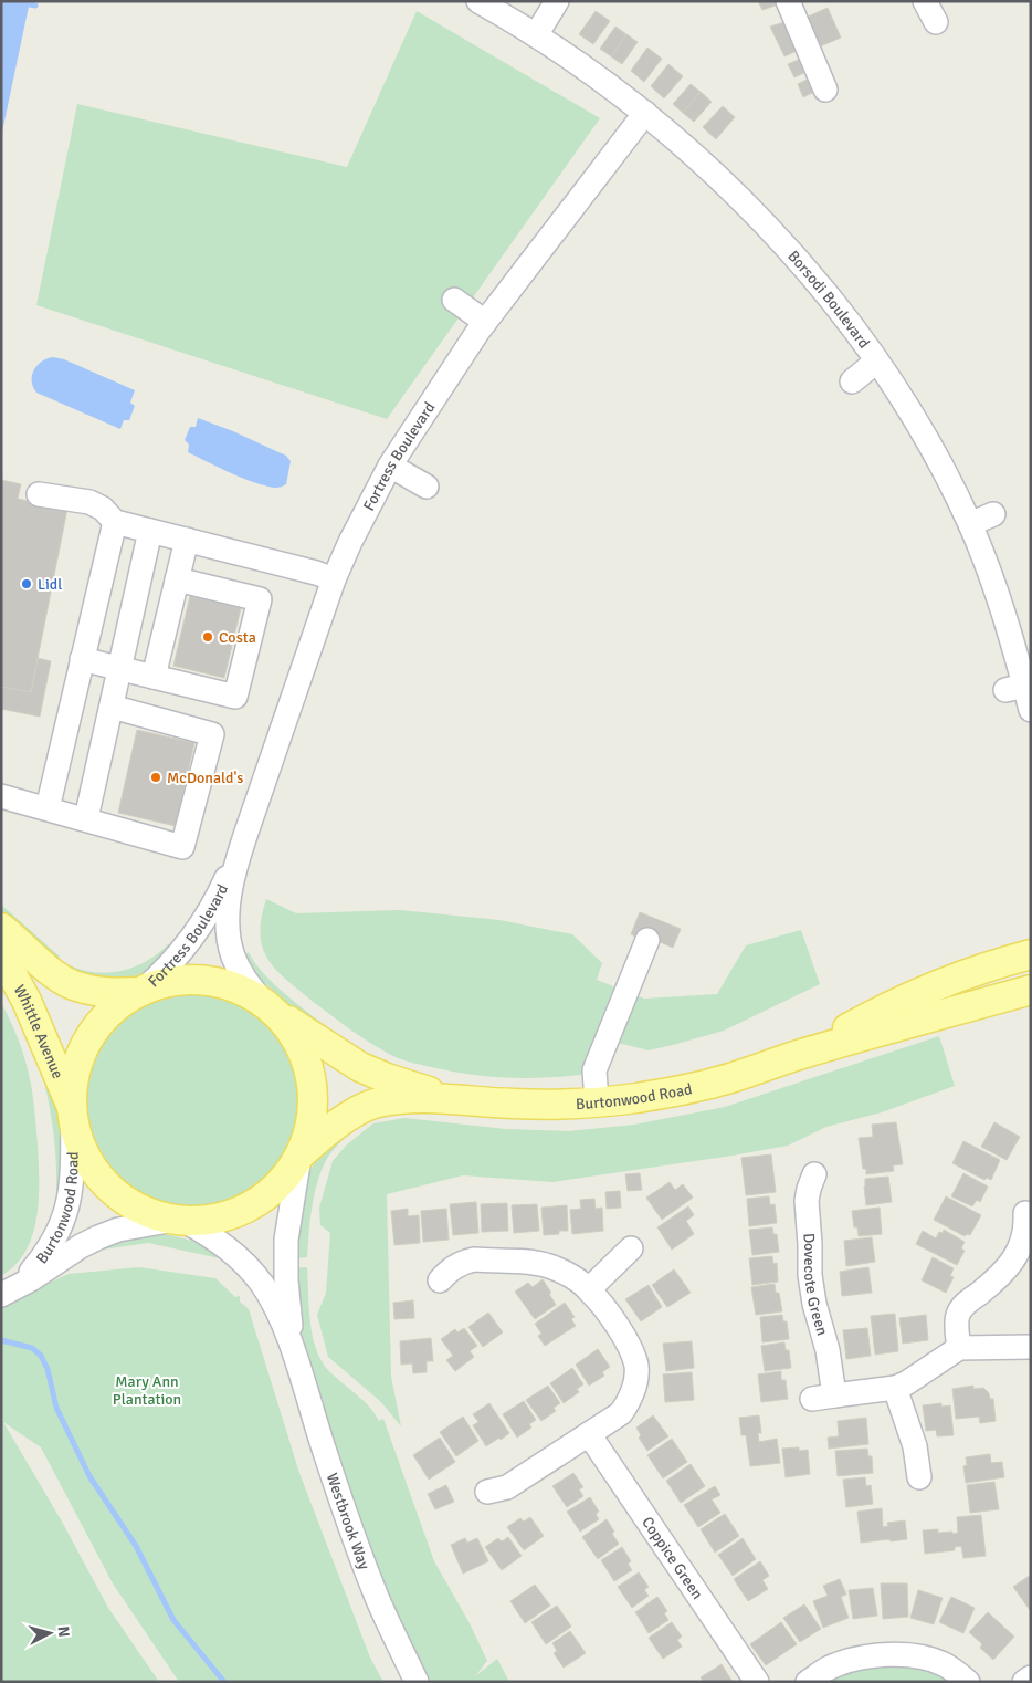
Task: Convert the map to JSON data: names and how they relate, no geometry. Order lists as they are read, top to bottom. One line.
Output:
{"streets":{"main road":["Whittle Avenue","Burtonwood Road"],"street":["Borsodi Boulevard","Fortress Boulevard","Dovecote Green","Westbrook Way","Coppice Green"]},"crossings":[["Borsodi Boulevard","Fortress Boulevard"],["Fortress Boulevard","Burtonwood Road"],["Whittle Avenue","Burtonwood Road"],["Burtonwood Road","Westbrook Way"]],"parks":["Mary Ann Plantation"],"places":["Lidl","Costa","McDonald's"],"north":"right"}
